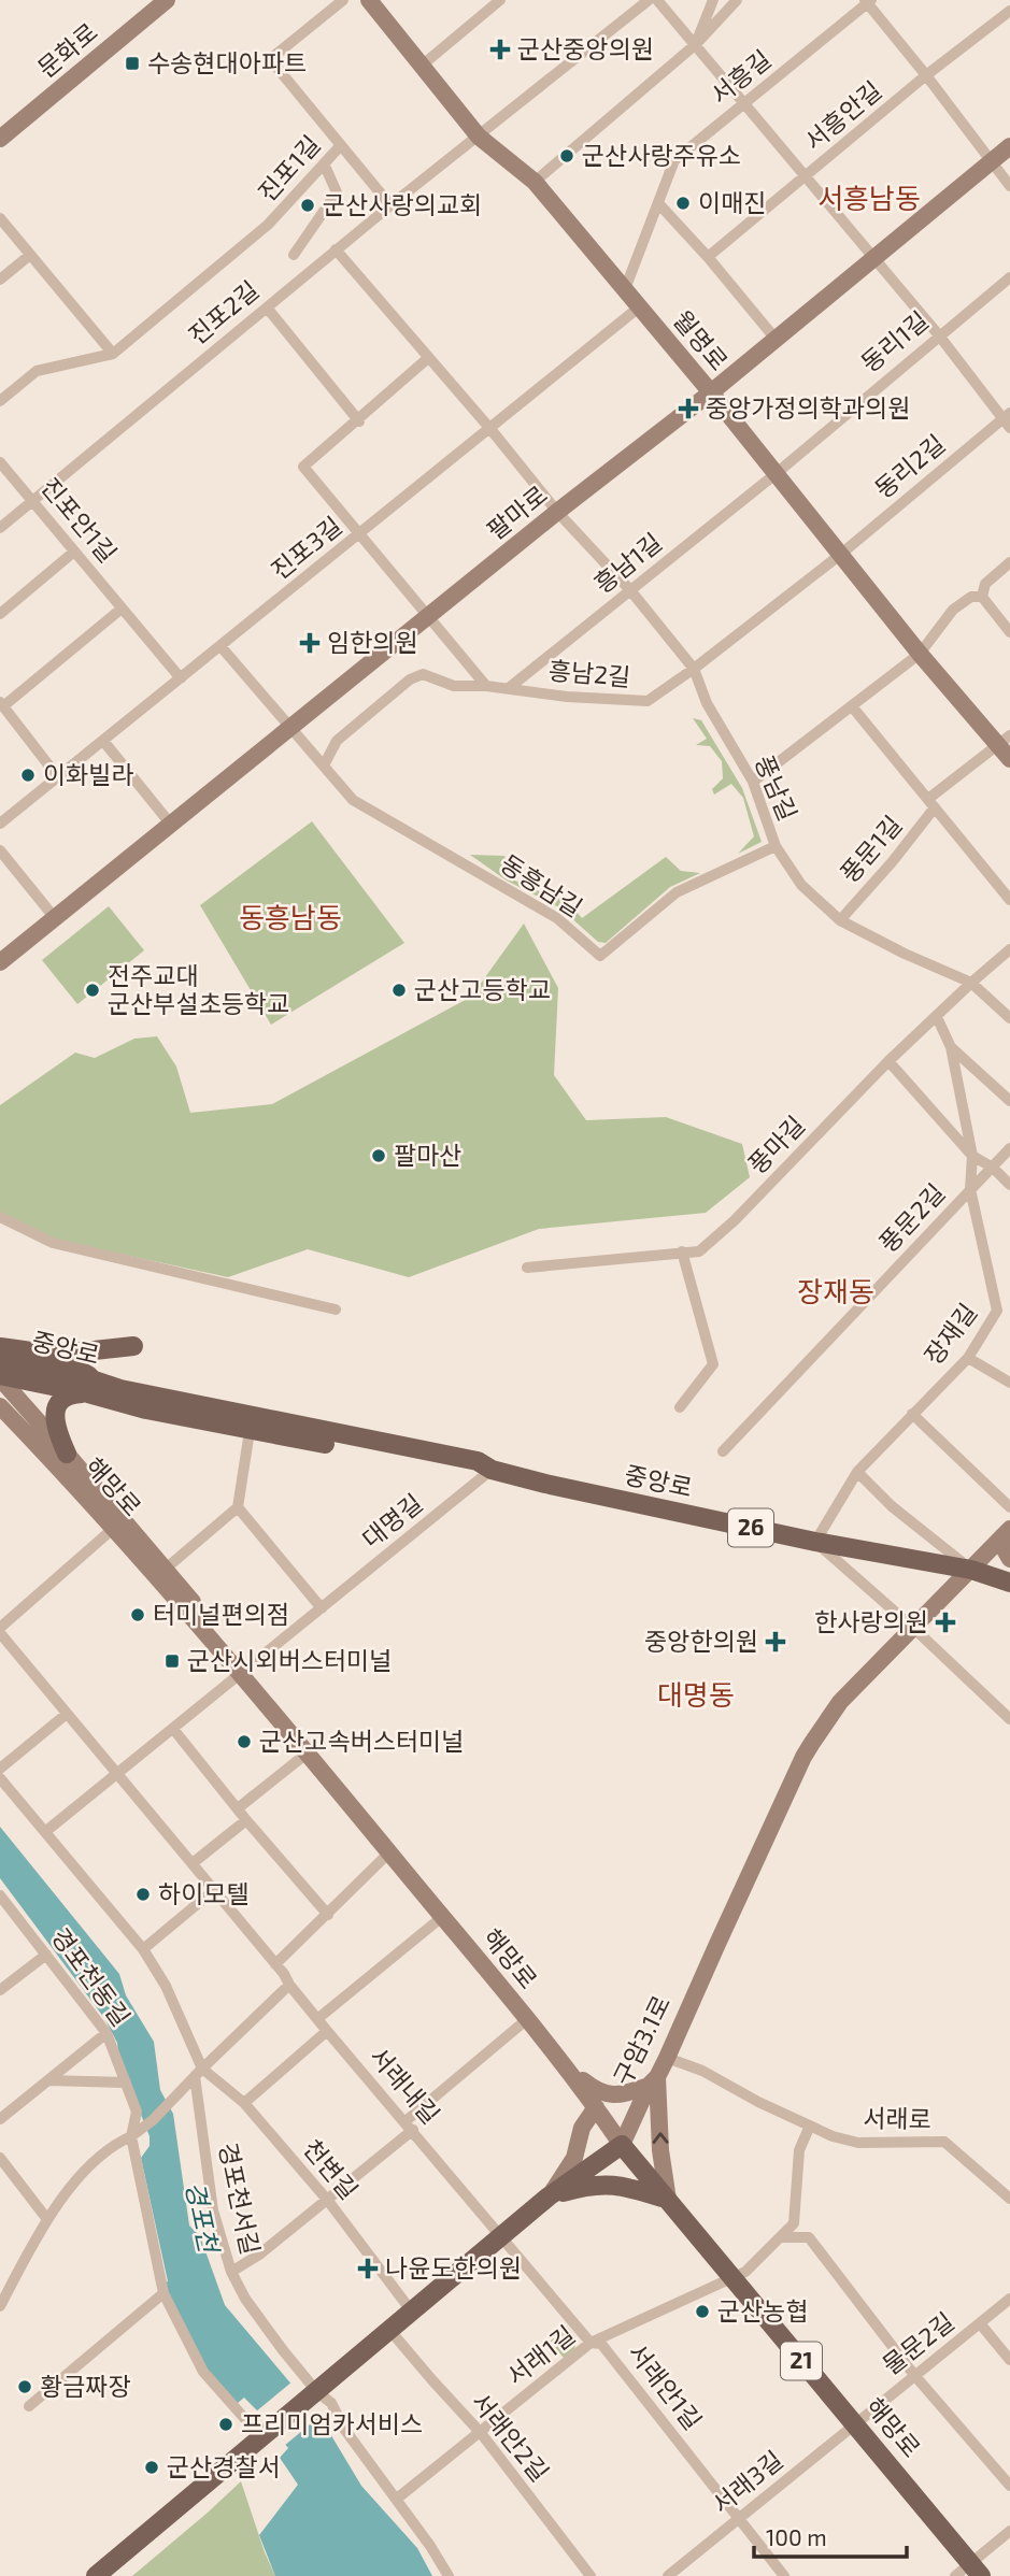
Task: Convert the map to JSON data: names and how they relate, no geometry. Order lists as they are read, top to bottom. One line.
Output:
{"streets":{"main road":["중앙로","해망로","26","21"],"street":["문화로","서흥길","서흥안길","진포1길","진포2길","월명로","동리1길","동리2길","팔마로","진포안1길","진포3길","흥남1길","흥남2길","풍남길","풍문1길","동흥남길","풍마길","풍문2길","장재길","대명길","경포천동길","구암3.1로","서래내길","서래로","천변길","경포천서길","물문2길","서래1길","서래안1길","서래안2길","서래3길"]},"crossings":[["서흥길","월명로"],["진포2길","월명로"],["진포2길","진포안1길"],["진포2길","풍남길"],["월명로","동리1길"],["월명로","동리2길"],["월명로","팔마로"],["월명로","진포3길"],["월명로","흥남1길"],["월명로","흥남2길"],["월명로","풍문1길"],["동리1길","흥남1길"],["동리2길","흥남2길"],["팔마로","풍남길"],["팔마로","동흥남길"],["진포안1길","진포3길"],["진포3길","풍남길"],["흥남1길","흥남2길"],["흥남1길","풍남길"],["흥남2길","풍남길"],["흥남2길","동흥남길"],["풍남길","풍문1길"],["풍남길","동흥남길"],["풍남길","풍마길"],["풍마길","장재길"],["풍문2길","장재길"],["장재길","중앙로"],["중앙로","해망로"],["중앙로","대명길"],["중앙로","구암3.1로"],["해망로","대명길"],["해망로","구암3.1로"],["해망로","물문2길"],["해망로","서래1길"],["해망로","서래3길"],["구암3.1로","서래로"],["서래내길","서래안1길"],["천변길","경포천서길"],["물문2길","서래3길"],["서래1길","서래안1길"],["서래1길","서래안2길"],["서래안1길","서래3길"]],"districts":["서흥남동","동흥남동","장재동","대명동"],"water":["경포천"],"places":{"health":["군산중앙의원","중앙가정의학과의원","임한의원","한사랑의원","중앙한의원","나윤도한의원"],"transit":["수송현대아파트","군산시외버스터미널"],"other":["군산사랑주유소","이매진","군산사랑의교회","이화빌라","전주교대 군산부설초등학교","군산고등학교","팔마산","터미널편의점","군산고속버스터미널","하이모텔","군산농협","황금짜장","프리미엄카서비스","군산경찰서"]},"scale_bar":"100 m"}
